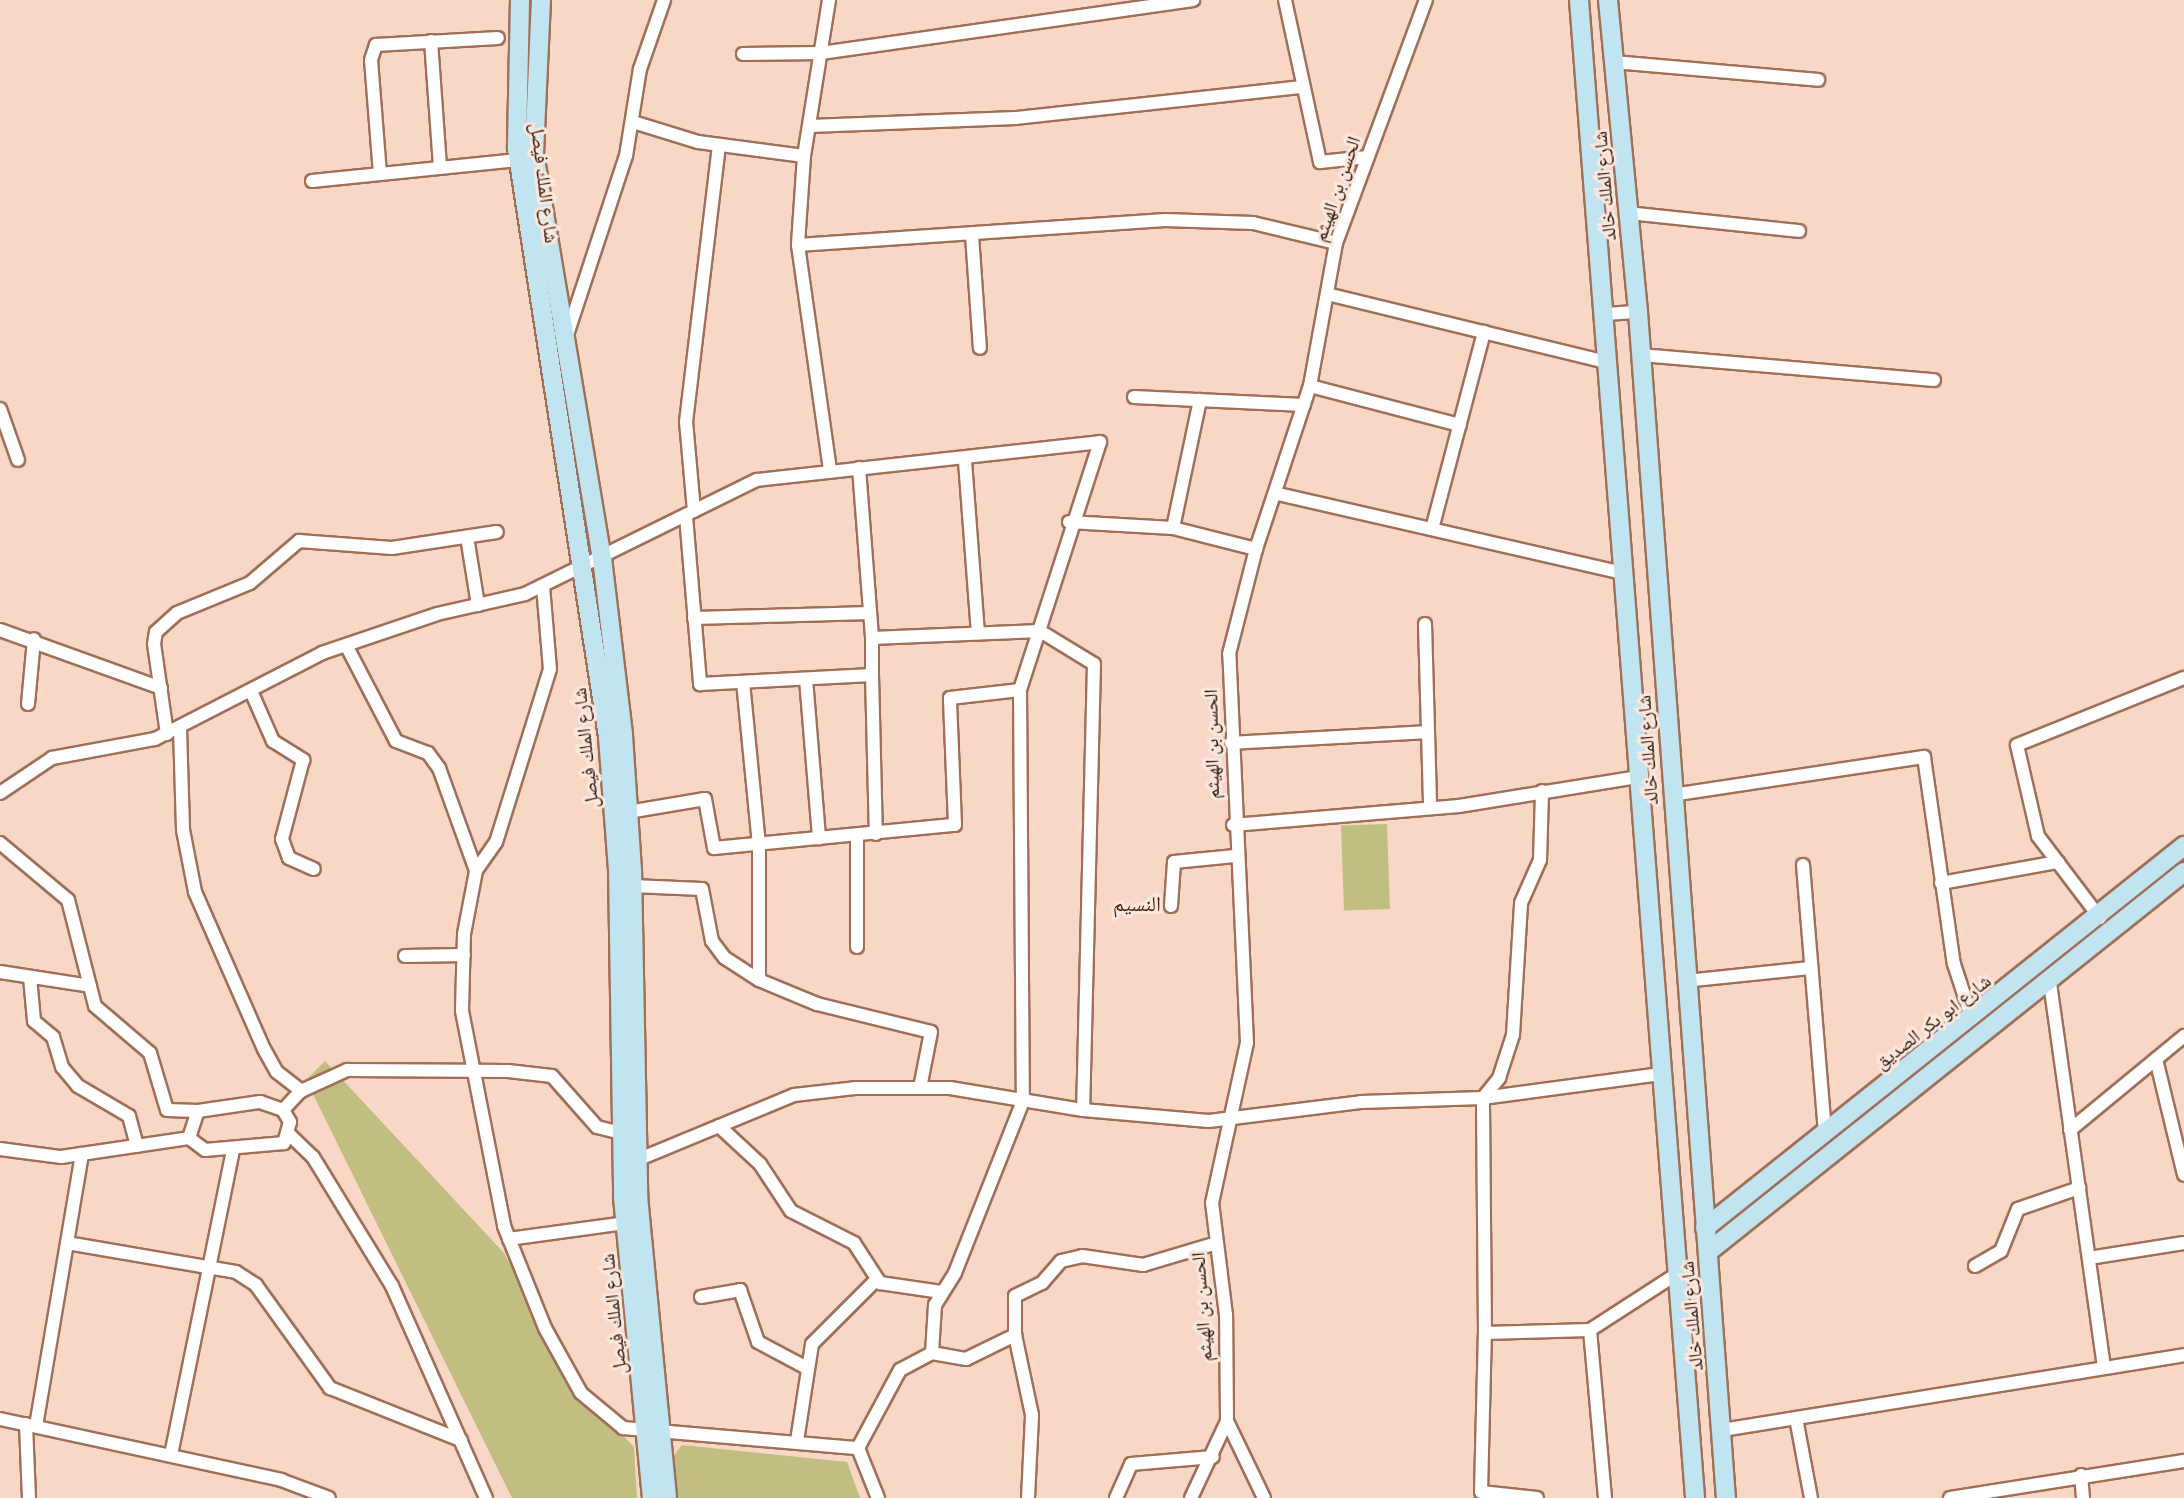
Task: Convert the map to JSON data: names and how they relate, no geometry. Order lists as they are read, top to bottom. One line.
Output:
{"streets":{"main road":["شارع الملك فيصل","شارع الملك خالد","شارع ابو بكر الصديق"],"street":["الحسن بن الهيثم"]},"crossings":[["شارع الملك خالد","شارع ابو بكر الصديق"]],"districts":["النسيم"]}
